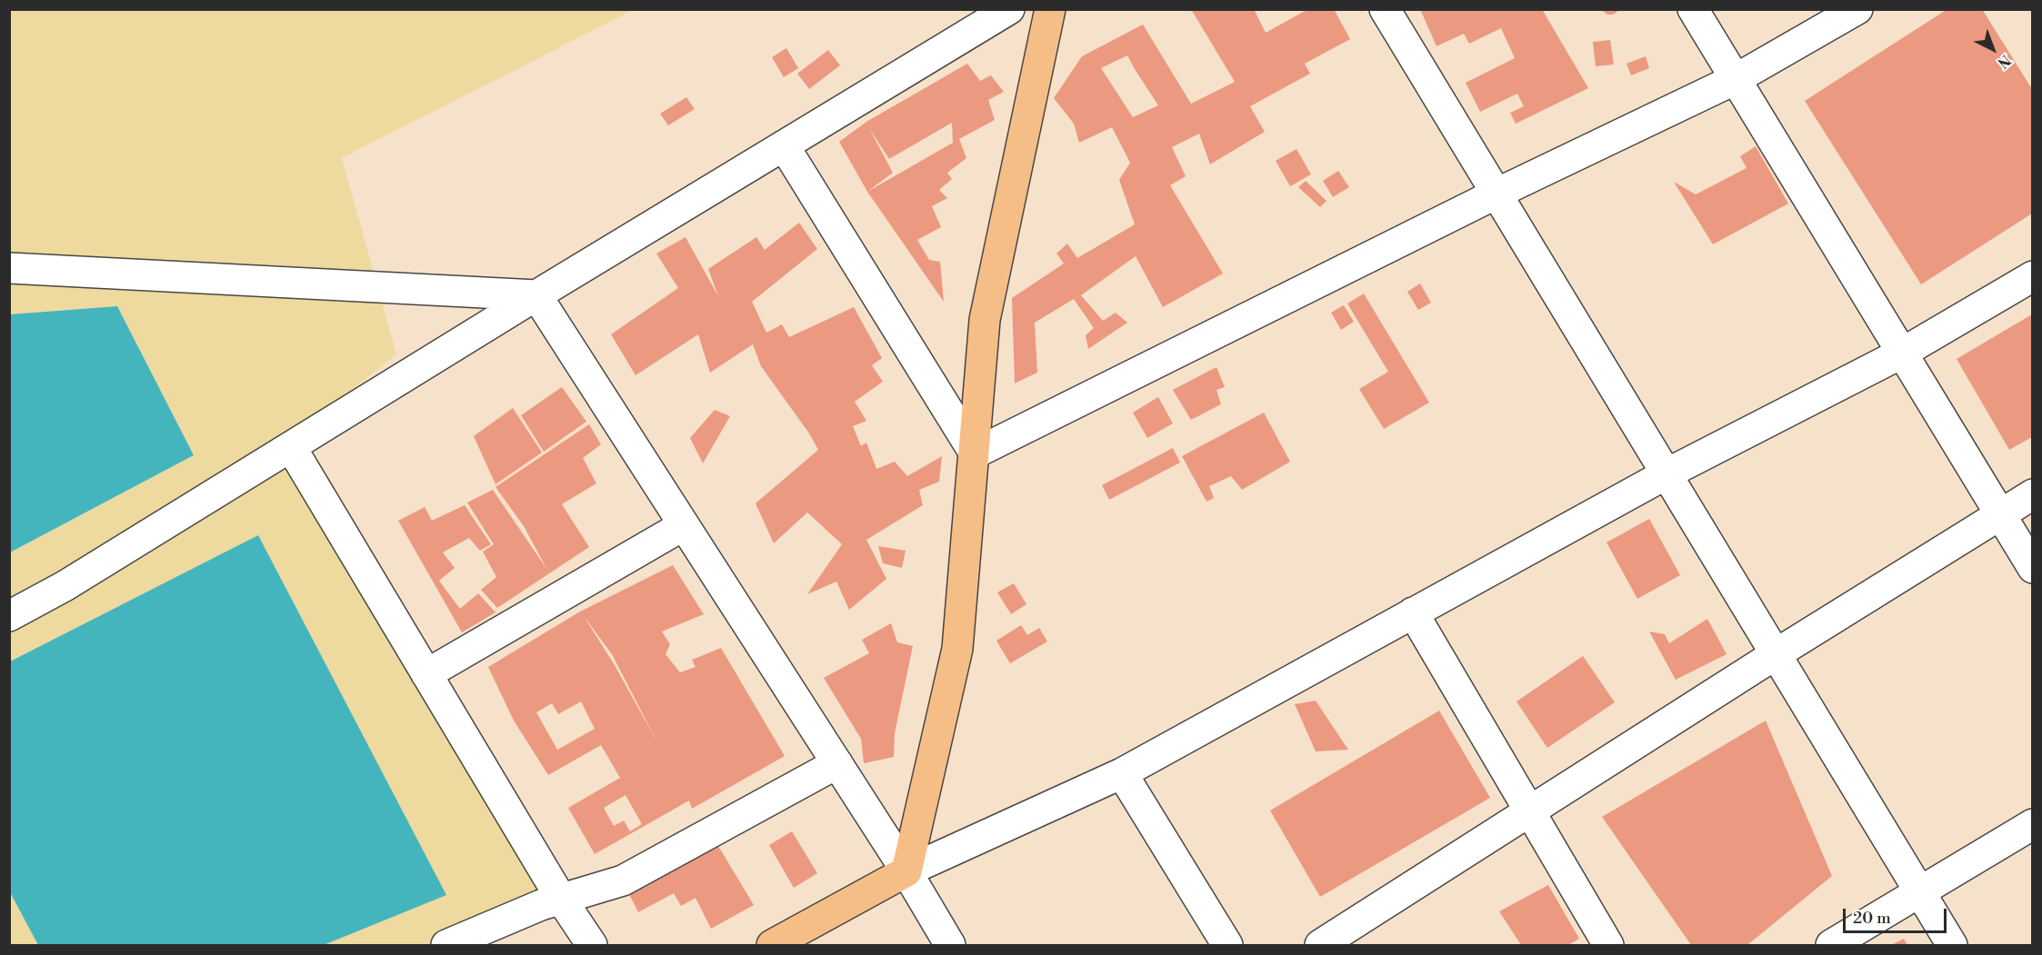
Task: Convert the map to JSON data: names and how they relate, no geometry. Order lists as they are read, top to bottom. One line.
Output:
{"scale_bar":"20 m","north":"bottom right"}
